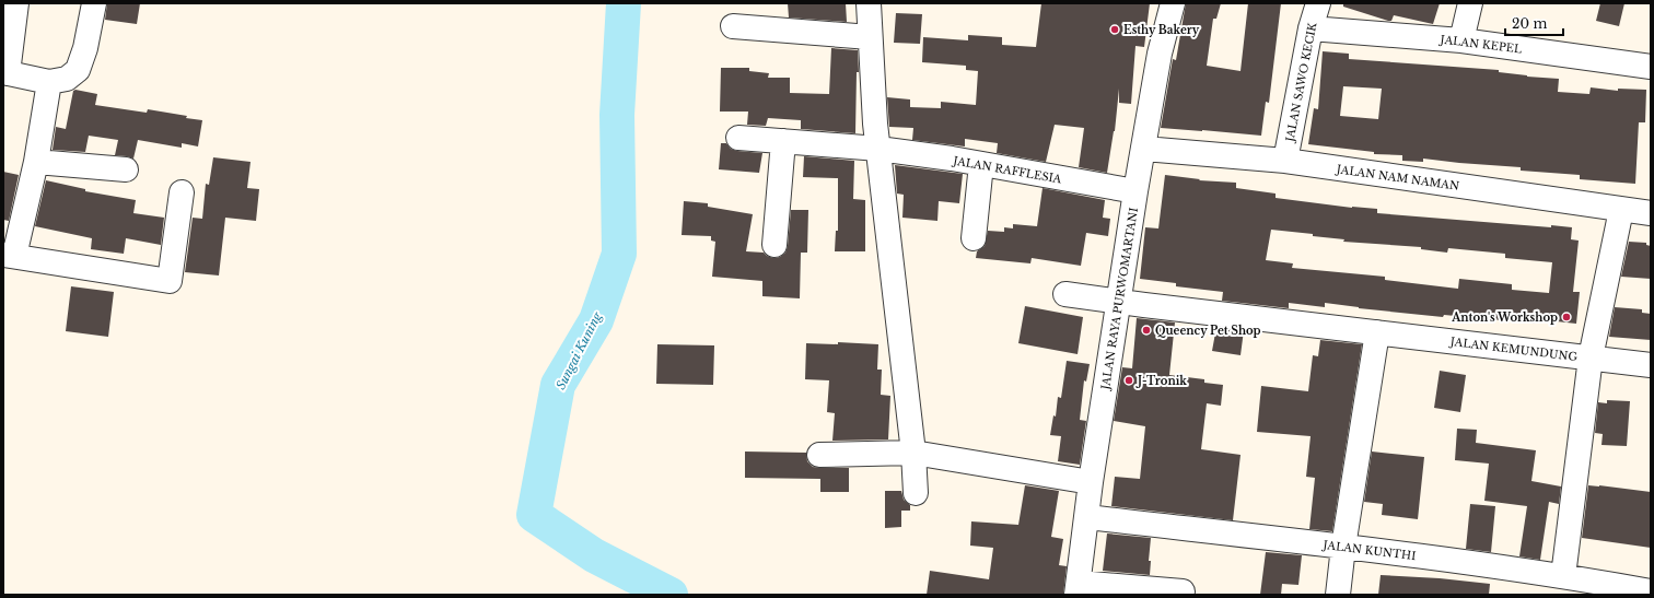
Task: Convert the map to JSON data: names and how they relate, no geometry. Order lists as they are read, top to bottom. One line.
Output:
{"streets":{"street":["JALAN KEPEL","JALAN SAWO KECIK","JALAN RAFFLESIA","JALAN NAM NAMAN","JALAN RAYA PURWOMARTANI","JALAN KEMUNDUNG","JALAN KUNTHI"]},"crossings":[["JALAN KEPEL","JALAN SAWO KECIK"],["JALAN SAWO KECIK","JALAN NAM NAMAN"],["JALAN RAFFLESIA","JALAN RAYA PURWOMARTANI"],["JALAN NAM NAMAN","JALAN RAYA PURWOMARTANI"],["JALAN RAYA PURWOMARTANI","JALAN KEMUNDUNG"],["JALAN RAYA PURWOMARTANI","JALAN KUNTHI"]],"water":["Sungai Kuning"],"places":["Esthy Bakery","Anton's Workshop","Queency Pet Shop","J-Tronik"],"scale_bar":"20 m"}
